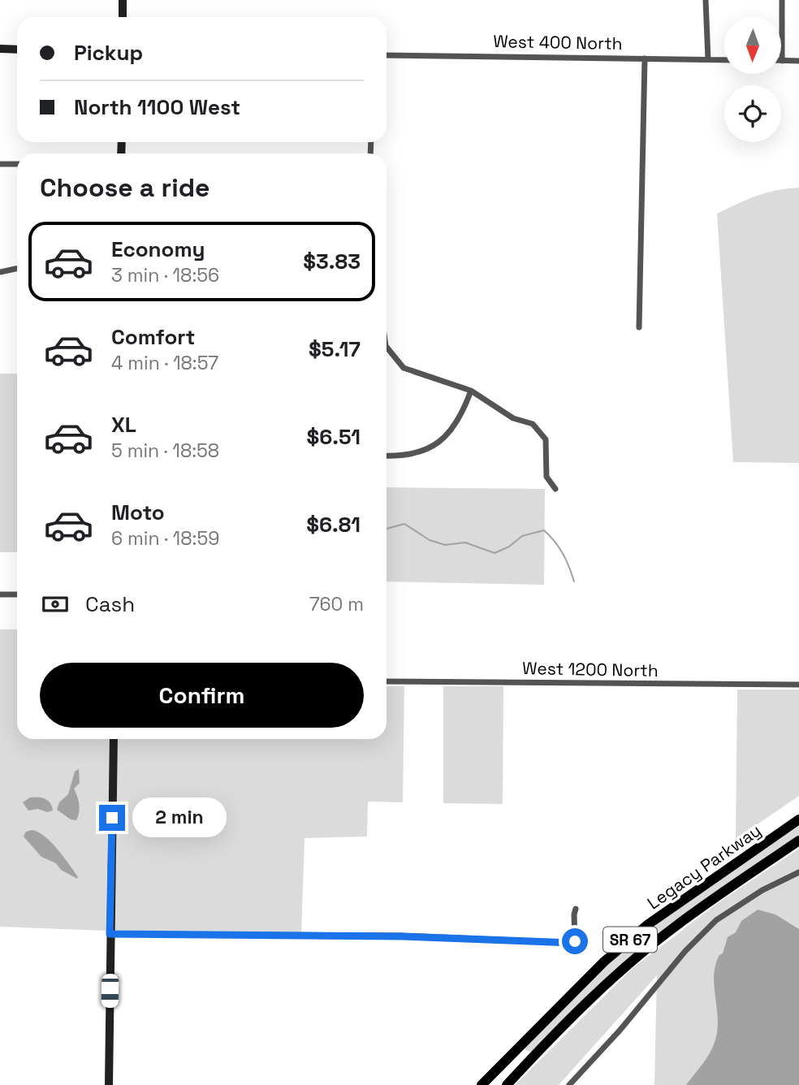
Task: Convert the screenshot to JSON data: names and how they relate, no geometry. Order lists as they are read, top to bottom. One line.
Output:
{"streets":{"highway":["Legacy Parkway","SR 67"],"street":["West 400 North","West 1200 North"]},"north":"bottom","page":{"banner":["Pickup","North 1100 West"],"heading":"Choose a ride","list":[{"name":"Economy","note":"3 min · 18:56","value":"$3.83"},{"name":"Comfort","note":"4 min · 18:57","value":"$5.17"},{"name":"XL","note":"5 min · 18:58","value":"$6.51"},{"name":"Moto","note":"6 min · 18:59","value":"$6.81"}],"pay":["Cash","760 m"],"buttons":"Confirm","bubble":"2 min"}}
